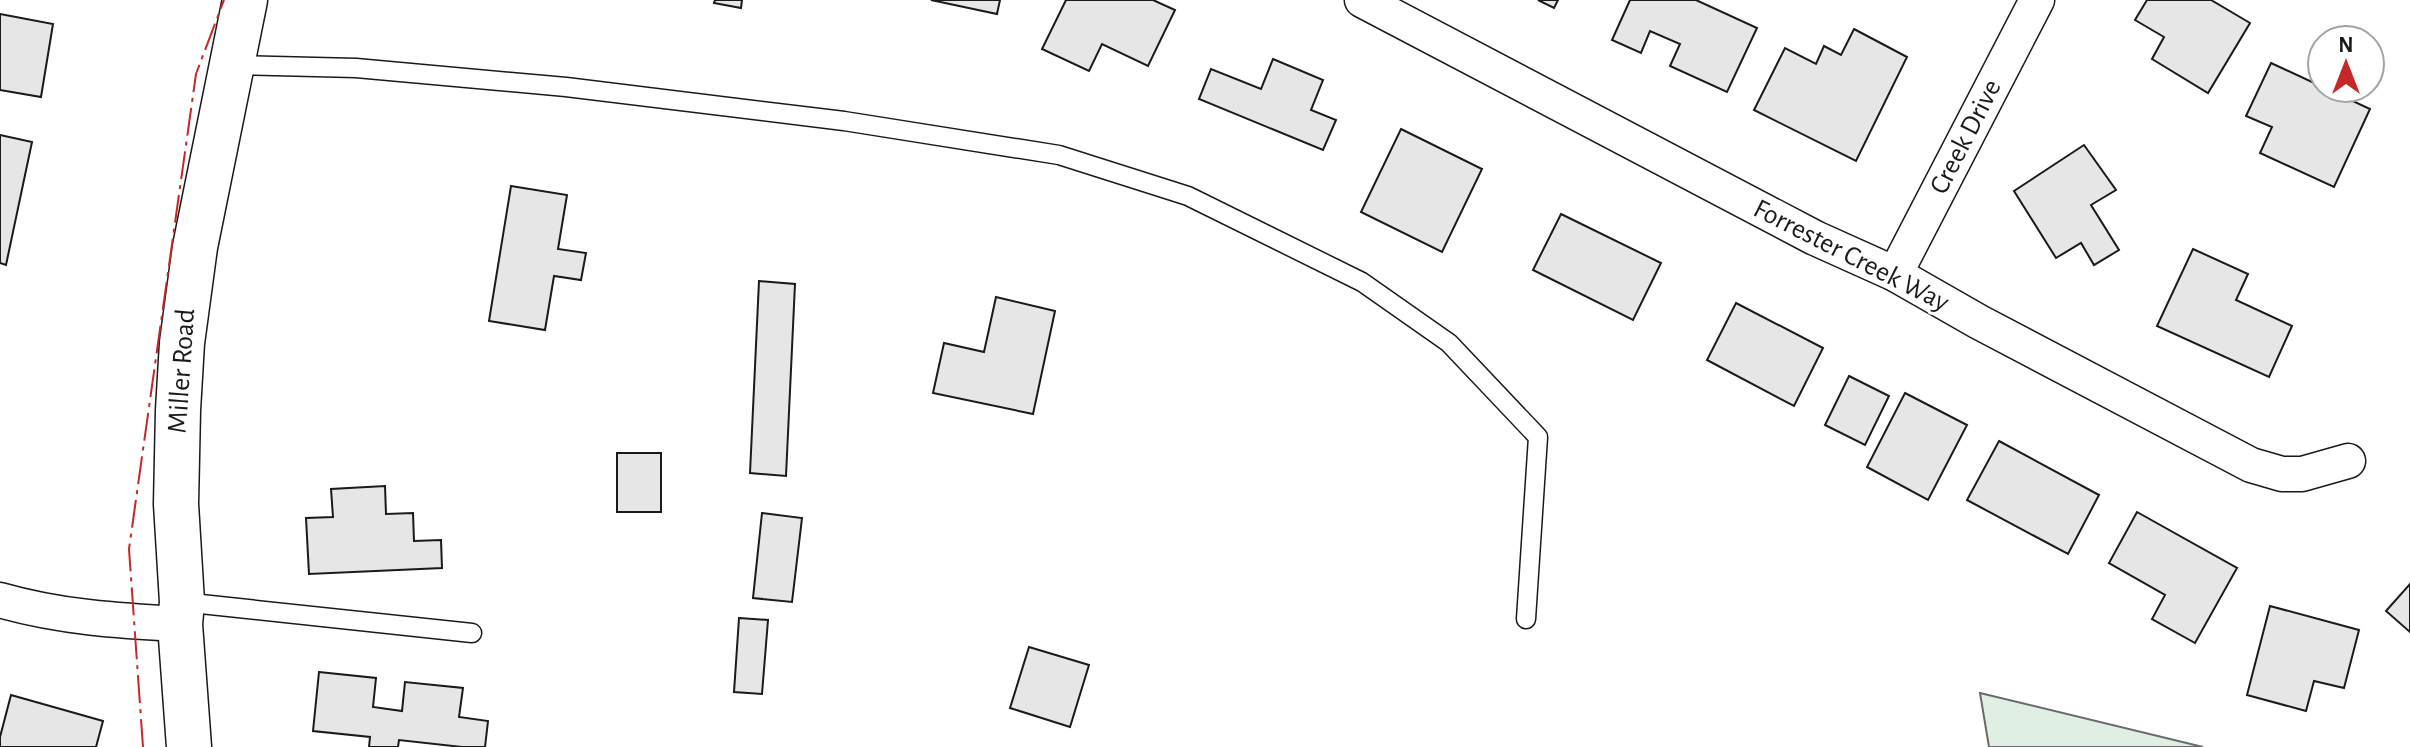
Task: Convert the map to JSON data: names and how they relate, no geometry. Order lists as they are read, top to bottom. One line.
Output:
{"streets":{"street":["Creek Drive","Forrester Creek Way","Miller Road"]},"crossings":[["Creek Drive","Forrester Creek Way"]],"north":"top"}
